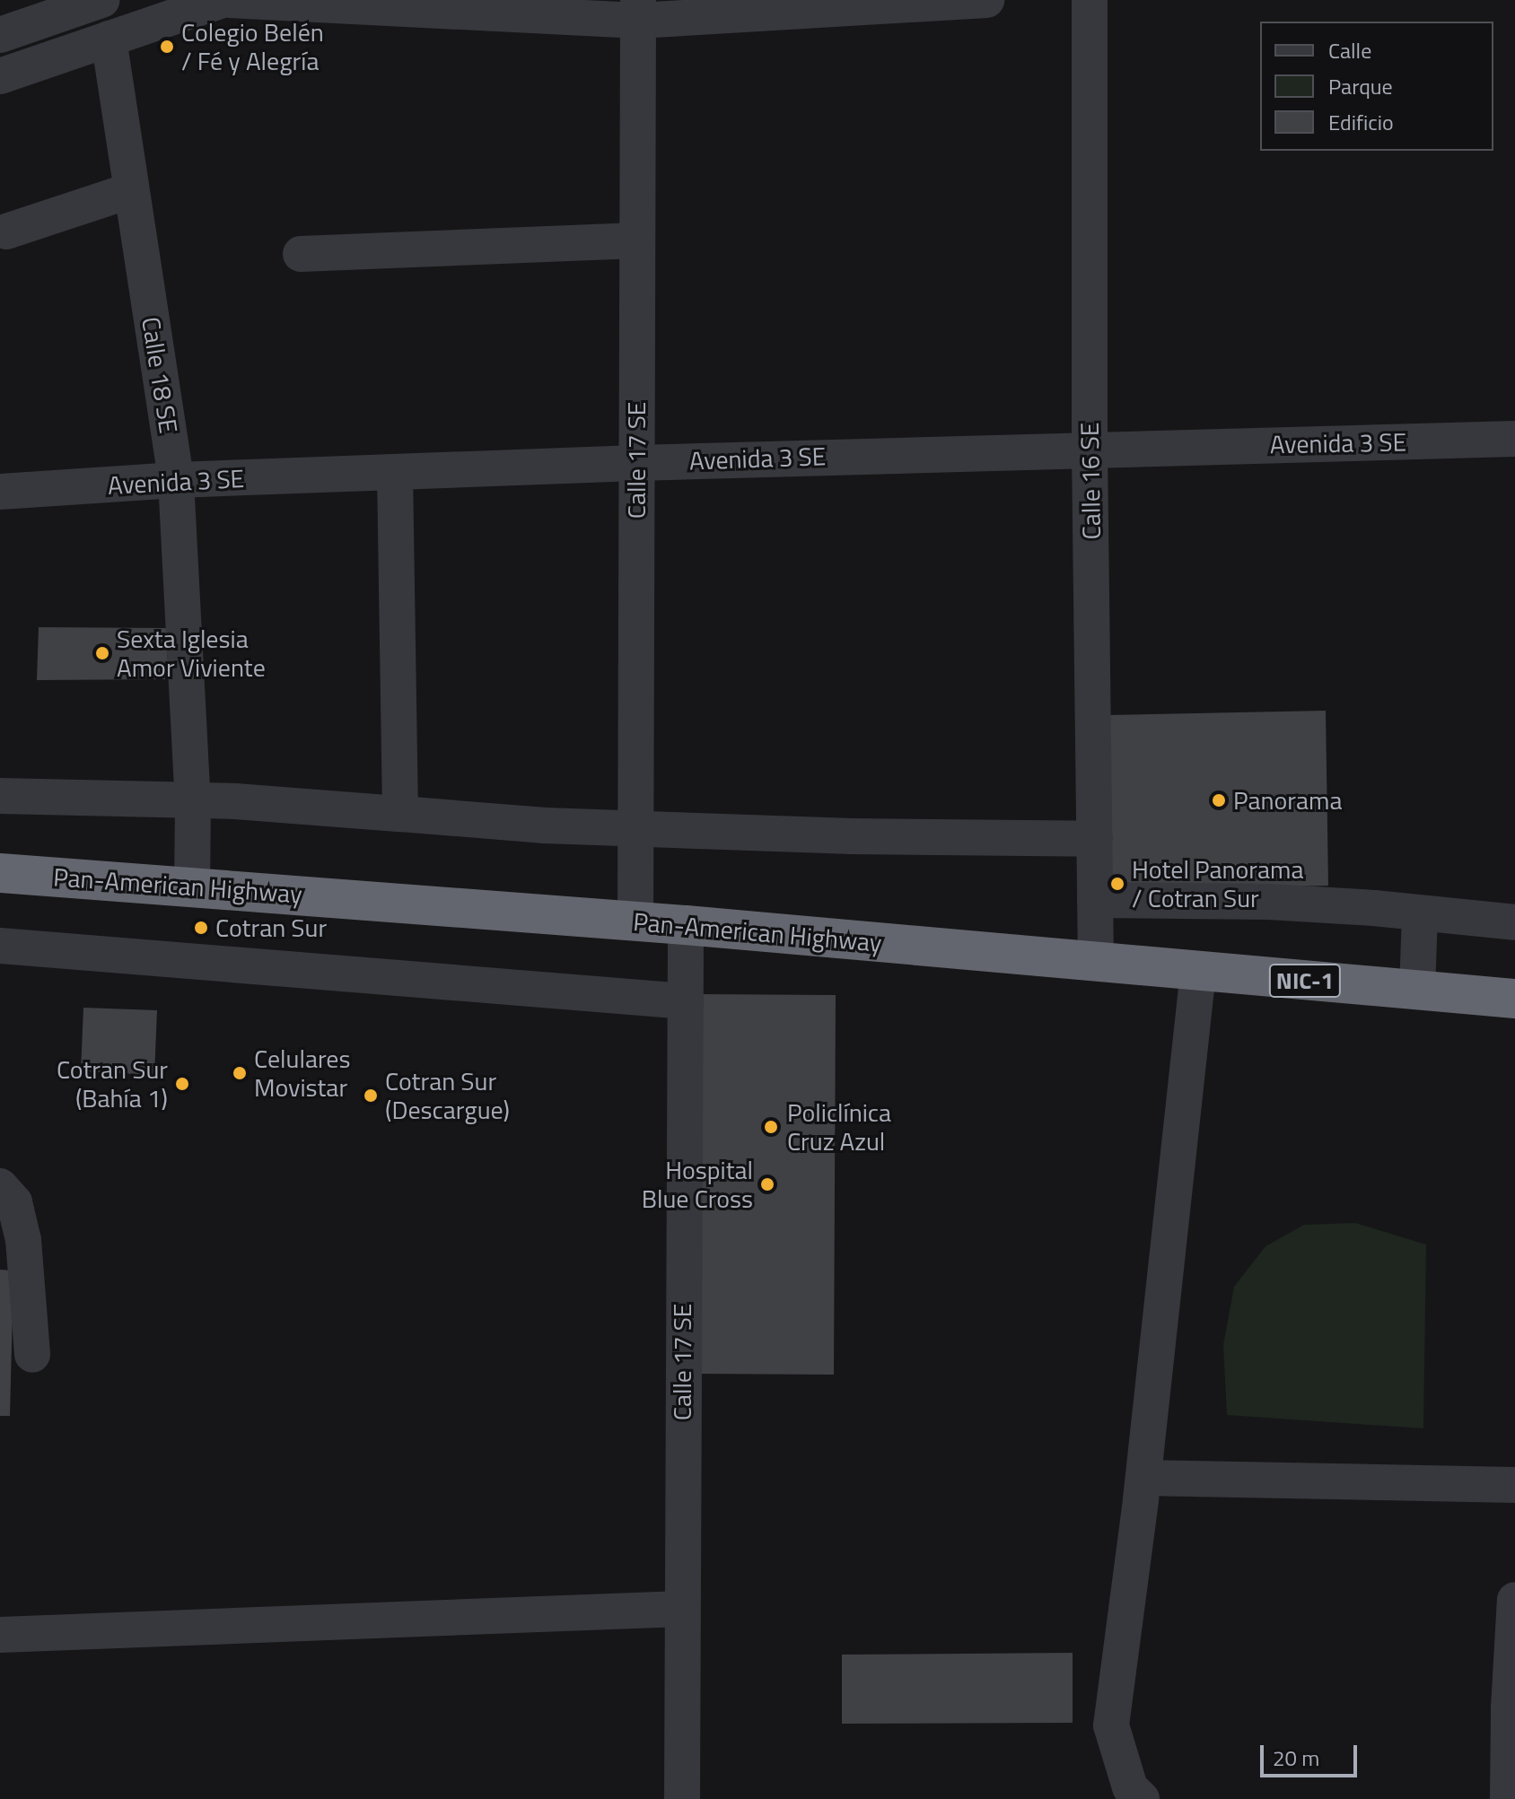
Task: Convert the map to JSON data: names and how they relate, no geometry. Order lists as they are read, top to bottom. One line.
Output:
{"streets":{"highway":["Pan-American Highway","NIC-1"],"street":["Calle 18 SE","Avenida 3 SE","Calle 17 SE","Calle 16 SE"]},"crossings":[["Calle 18 SE","Avenida 3 SE"],["Calle 18 SE","Pan-American Highway"],["Avenida 3 SE","Calle 17 SE"],["Avenida 3 SE","Calle 16 SE"],["Calle 17 SE","Pan-American Highway"],["Calle 16 SE","Pan-American Highway"]],"places":["Colegio Belén / Fé y Alegría","Sexta Iglesia Amor Viviente","Panorama","Hotel Panorama / Cotran Sur","Cotran Sur","Celulares Movistar","Cotran Sur (Bahía 1)","Cotran Sur (Descargue)","Policlínica Cruz Azul","Hospital Blue Cross"],"legend":["Calle","Parque","Edificio"],"scale_bar":"20 m"}
